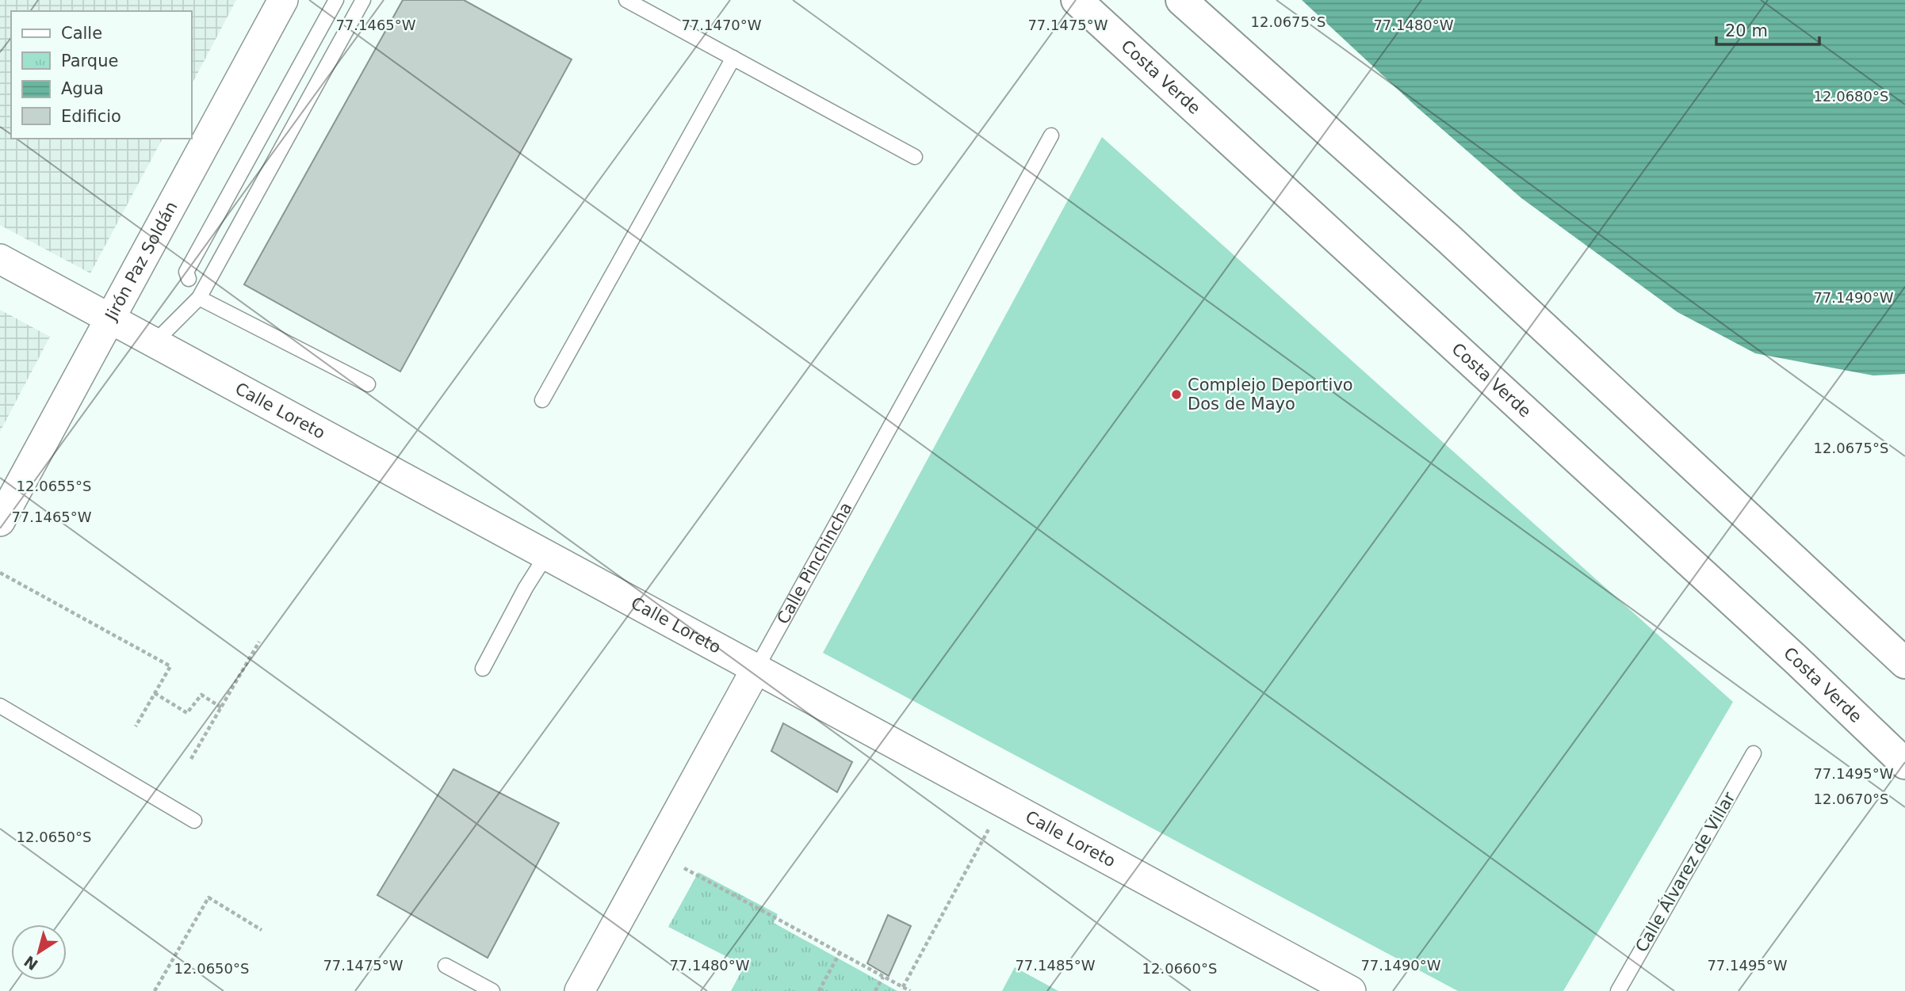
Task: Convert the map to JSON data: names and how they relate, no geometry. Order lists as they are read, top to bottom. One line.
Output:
{"streets":{"highway":["Costa Verde"],"street":["Jirón Paz Soldán","Calle Loreto","Calle Pinchincha"],"lane":["Calle Álvarez de Villar"]},"crossings":[["Jirón Paz Soldán","Calle Loreto"],["Calle Loreto","Calle Pinchincha"]],"places":["Complejo Deportivo Dos de Mayo"],"legend":["Calle","Parque","Agua","Edificio"],"scale_bar":"20 m","north":"bottom left","coordinates":["12.0675°S","77.1465°W","77.1470°W","77.1475°W","77.1480°W","12.0680°S","77.1490°W","12.0655°S","77.1495°W","12.0670°S","12.0650°S","77.1485°W","12.0660°S"]}
